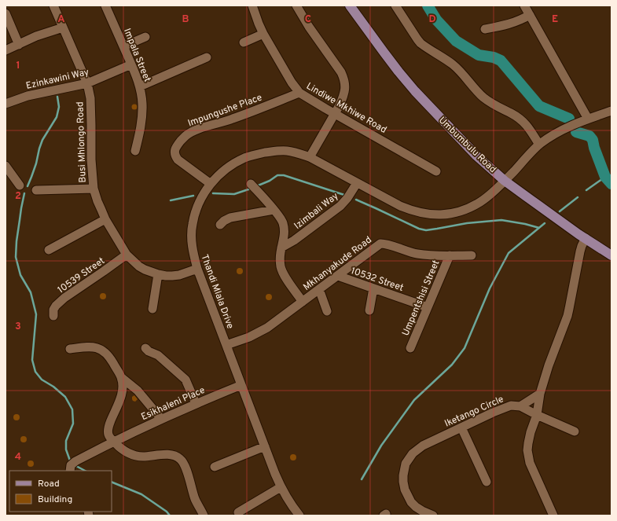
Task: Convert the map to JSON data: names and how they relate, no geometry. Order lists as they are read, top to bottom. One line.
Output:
{"streets":{"main road":["Umbumbulu Road"],"street":["Impala Street","Ezinkawini Way","Lindiwe Mkhiwe Road","Impungushe Place","Busi Mhlongo Road","Izimbali Way","Mkhanyakude Road","10539 Street","10532 Street","Thandi Mlala Drive","Umpentshisi Street","Esikhaleni Place","Iketango Circle"]},"crossings":[["Impala Street","Ezinkawini Way"],["Ezinkawini Way","Busi Mhlongo Road"],["Lindiwe Mkhiwe Road","Impungushe Place"],["Impungushe Place","Thandi Mlala Drive"],["Busi Mhlongo Road","10539 Street"],["Busi Mhlongo Road","Thandi Mlala Drive"],["Umbumbulu Road","Thandi Mlala Drive"],["Izimbali Way","Thandi Mlala Drive"],["Mkhanyakude Road","10532 Street"],["Mkhanyakude Road","Thandi Mlala Drive"],["Mkhanyakude Road","Umpentshisi Street"],["10532 Street","Umpentshisi Street"],["Thandi Mlala Drive","Esikhaleni Place"]],"legend":["Road","Building"],"grid":{"columns":["A","B","C","D","E"],"rows":["1","2","3","4"]}}
